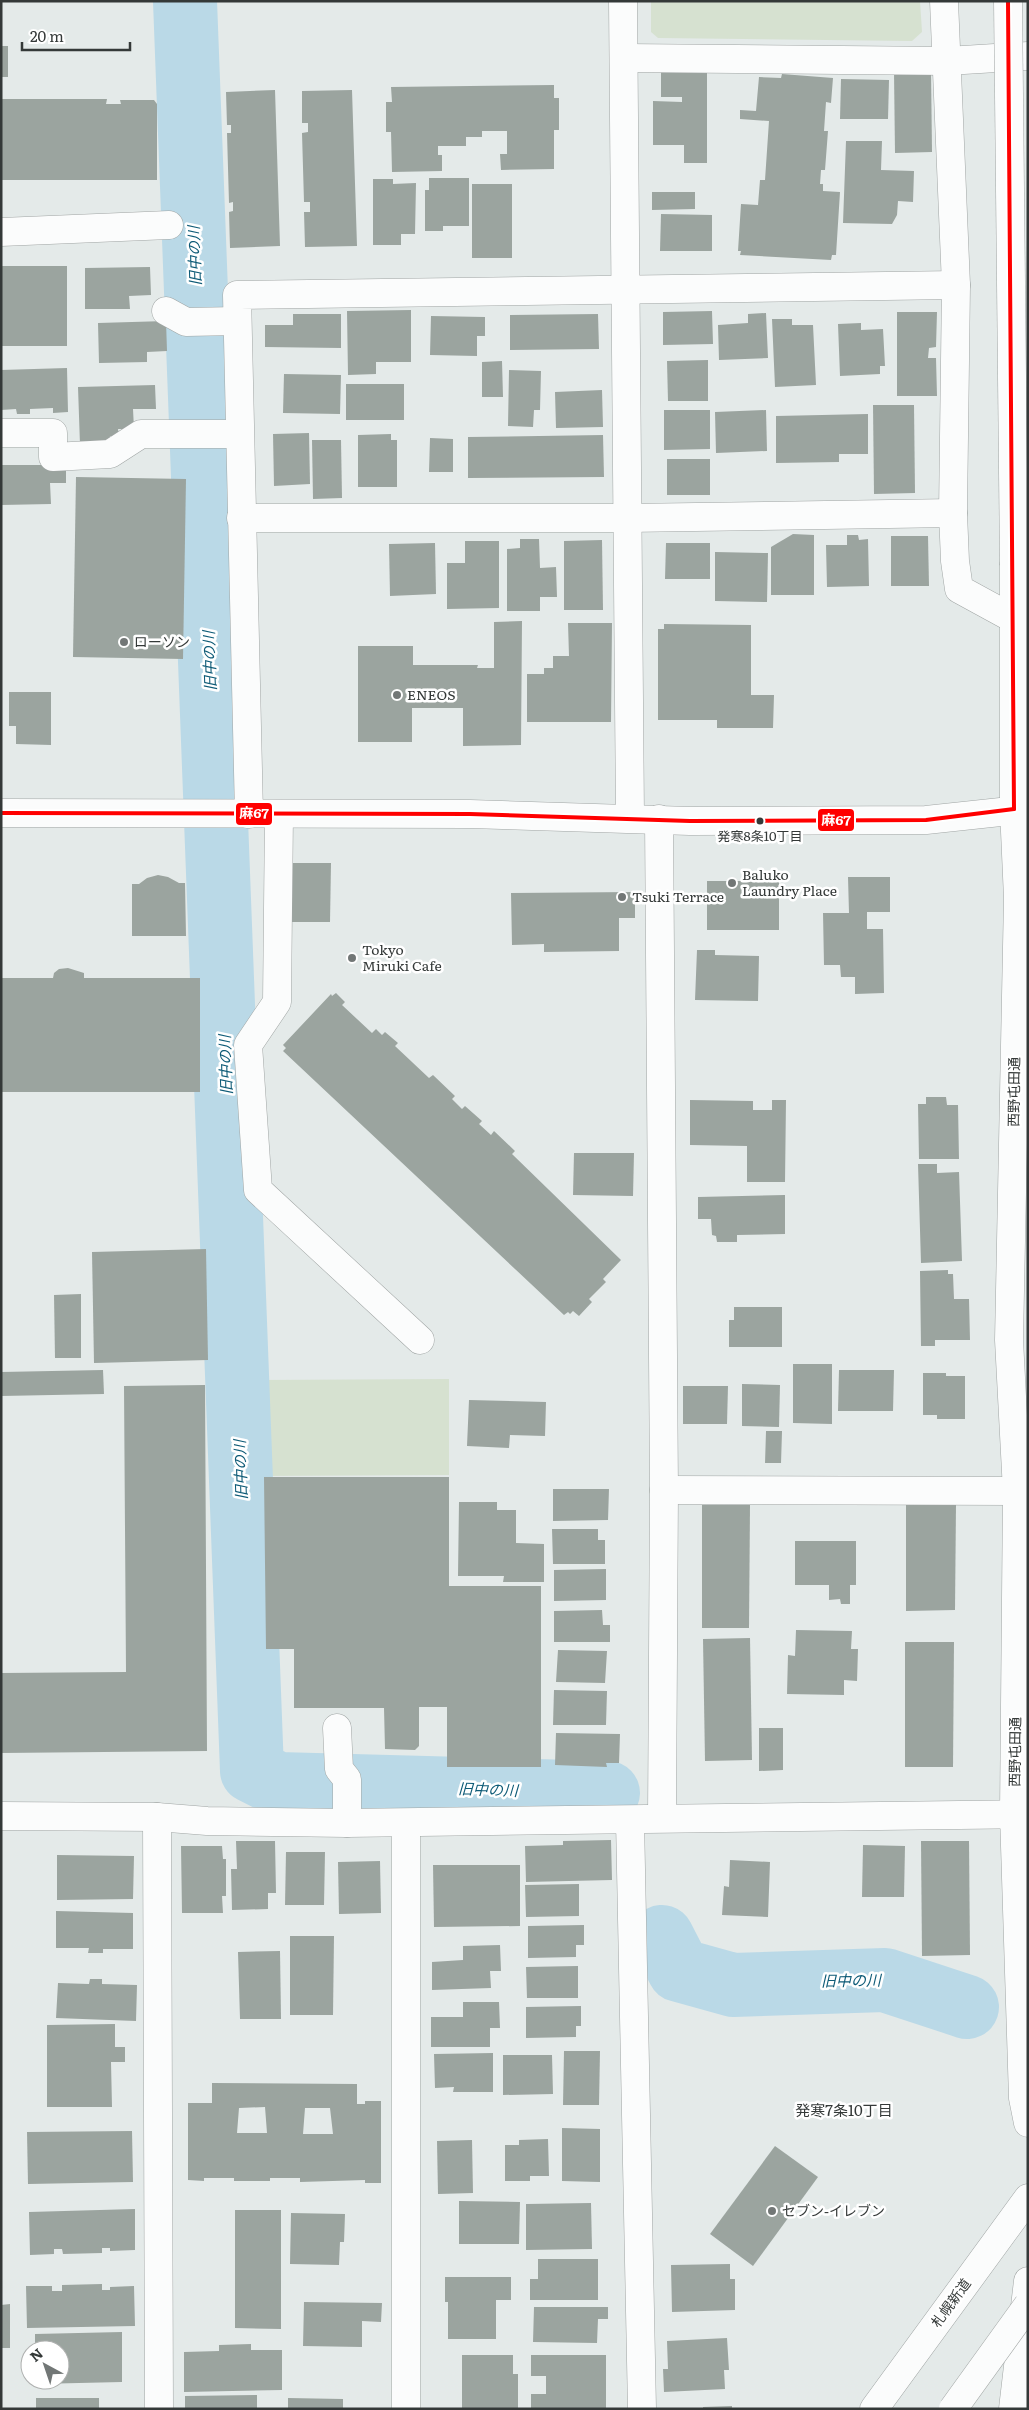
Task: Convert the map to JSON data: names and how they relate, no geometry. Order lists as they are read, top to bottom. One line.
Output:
{"streets":{"main road":["西野屯田通","札幌新道"]},"districts":["発寒7条10丁目"],"water":["旧中の川"],"places":["ローソン","ENEOS","発寒8条10丁目","Baluko Laundry Place","Tsuki Terrace","Tokyo Miruki Cafe","セブン-イレブン"],"lines":["transit line 麻67"],"scale_bar":"20 m","north":"top left"}
